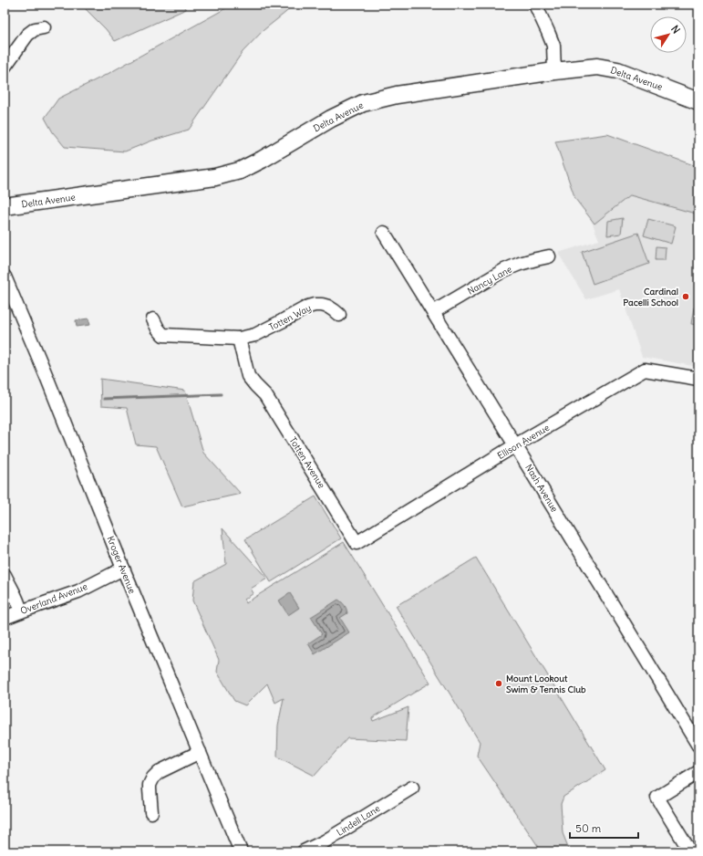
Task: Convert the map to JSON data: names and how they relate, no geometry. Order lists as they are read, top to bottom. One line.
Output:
{"streets":{"main road":["Delta Avenue"],"street":["Nancy Lane","Totten Way","Ellison Avenue","Totten Avenue","Nash Avenue","Kroger Avenue","Overland Avenue","Lindell Lane"]},"crossings":[["Nancy Lane","Nash Avenue"],["Totten Way","Totten Avenue"],["Ellison Avenue","Totten Avenue"],["Ellison Avenue","Nash Avenue"],["Kroger Avenue","Overland Avenue"]],"places":["Cardinal Pacelli School","Mount Lookout Swim & Tennis Club"],"scale_bar":"50 m","north":"top right"}
